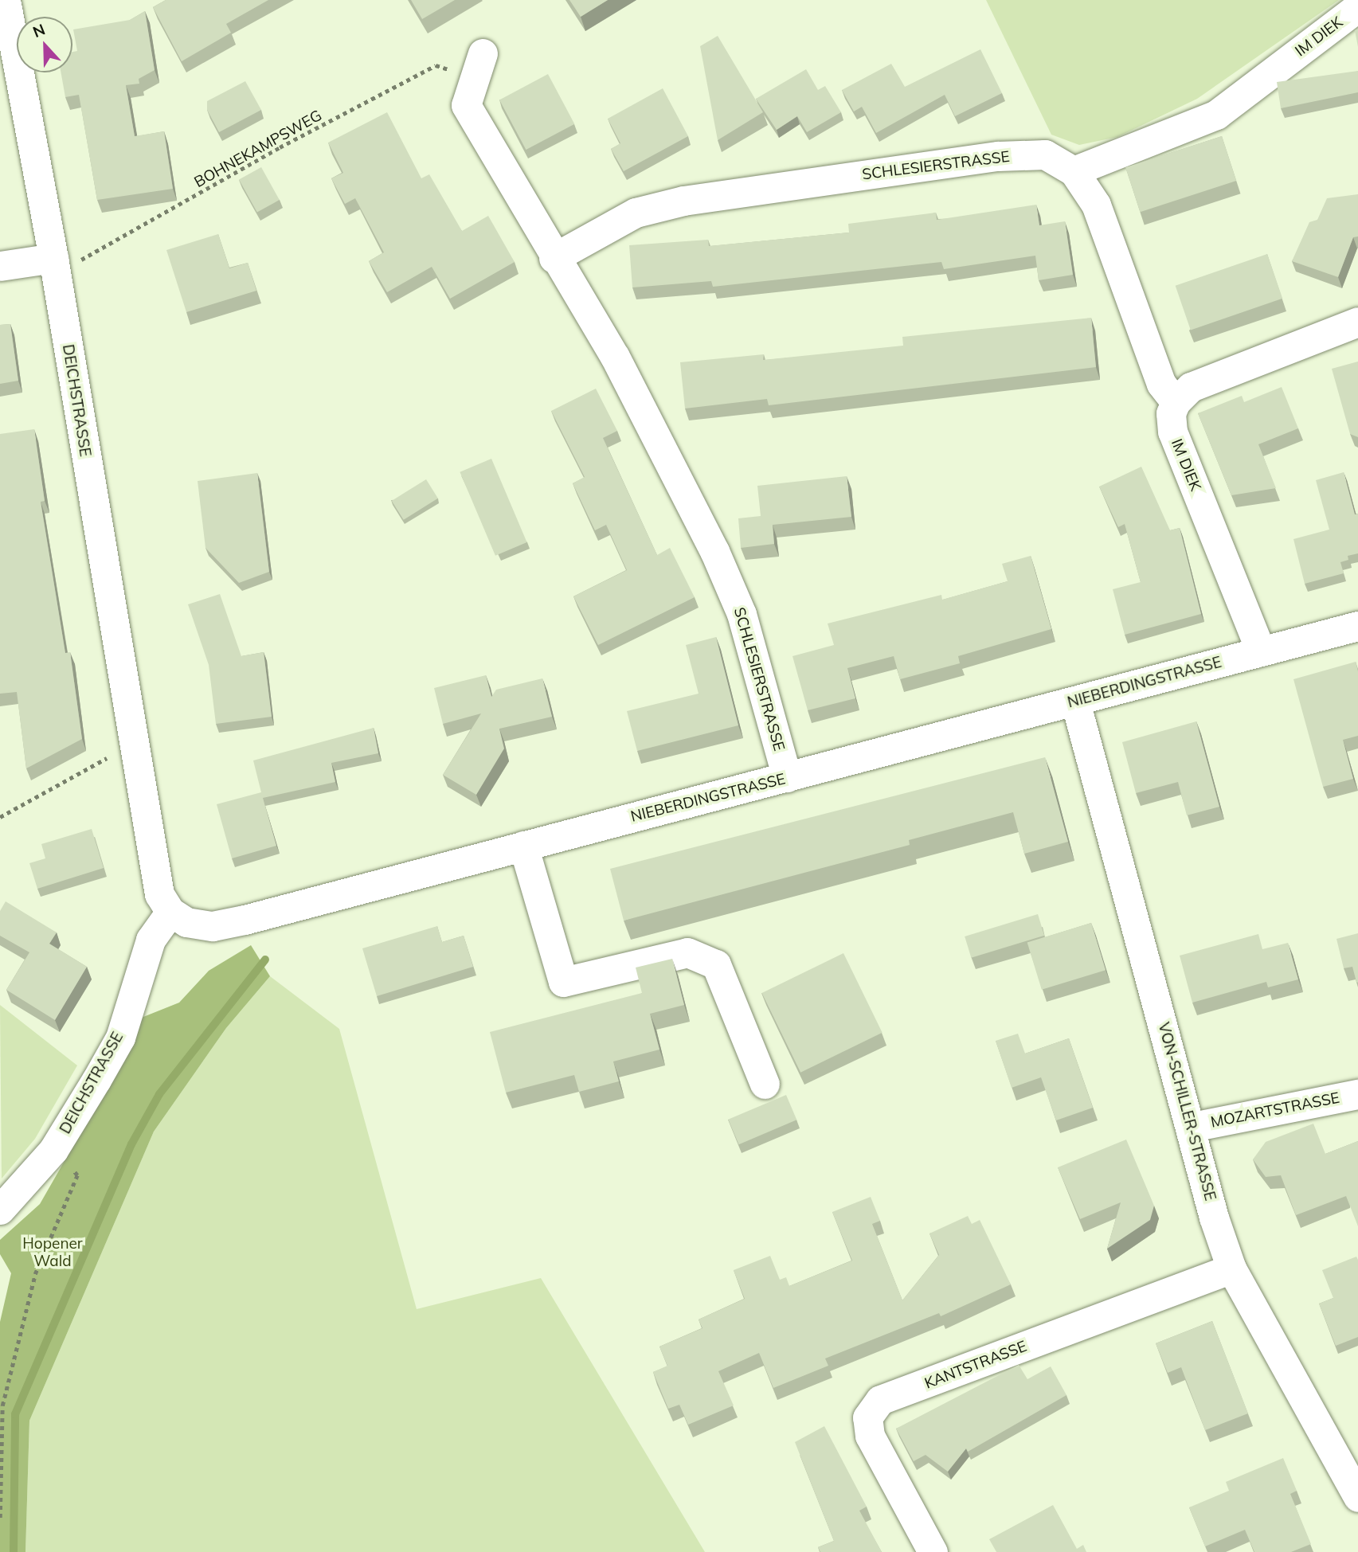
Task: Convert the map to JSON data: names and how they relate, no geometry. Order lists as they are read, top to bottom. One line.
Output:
{"streets":{"street":["IM DIEK","SCHLESIERSTRASSE","DEICHSTRASSE","NIEBERDINGSTRASSE","MOZARTSTRASSE","VON-SCHILLER-STRASSE","KANTSTRASSE"],"path":["BOHNEKAMPSWEG"]},"crossings":[["IM DIEK","SCHLESIERSTRASSE"],["IM DIEK","NIEBERDINGSTRASSE"],["BOHNEKAMPSWEG","SCHLESIERSTRASSE"],["BOHNEKAMPSWEG","DEICHSTRASSE"],["SCHLESIERSTRASSE","NIEBERDINGSTRASSE"],["DEICHSTRASSE","NIEBERDINGSTRASSE"],["NIEBERDINGSTRASSE","VON-SCHILLER-STRASSE"],["MOZARTSTRASSE","VON-SCHILLER-STRASSE"],["VON-SCHILLER-STRASSE","KANTSTRASSE"]],"parks":["Hopener Wald"],"north":"top"}
